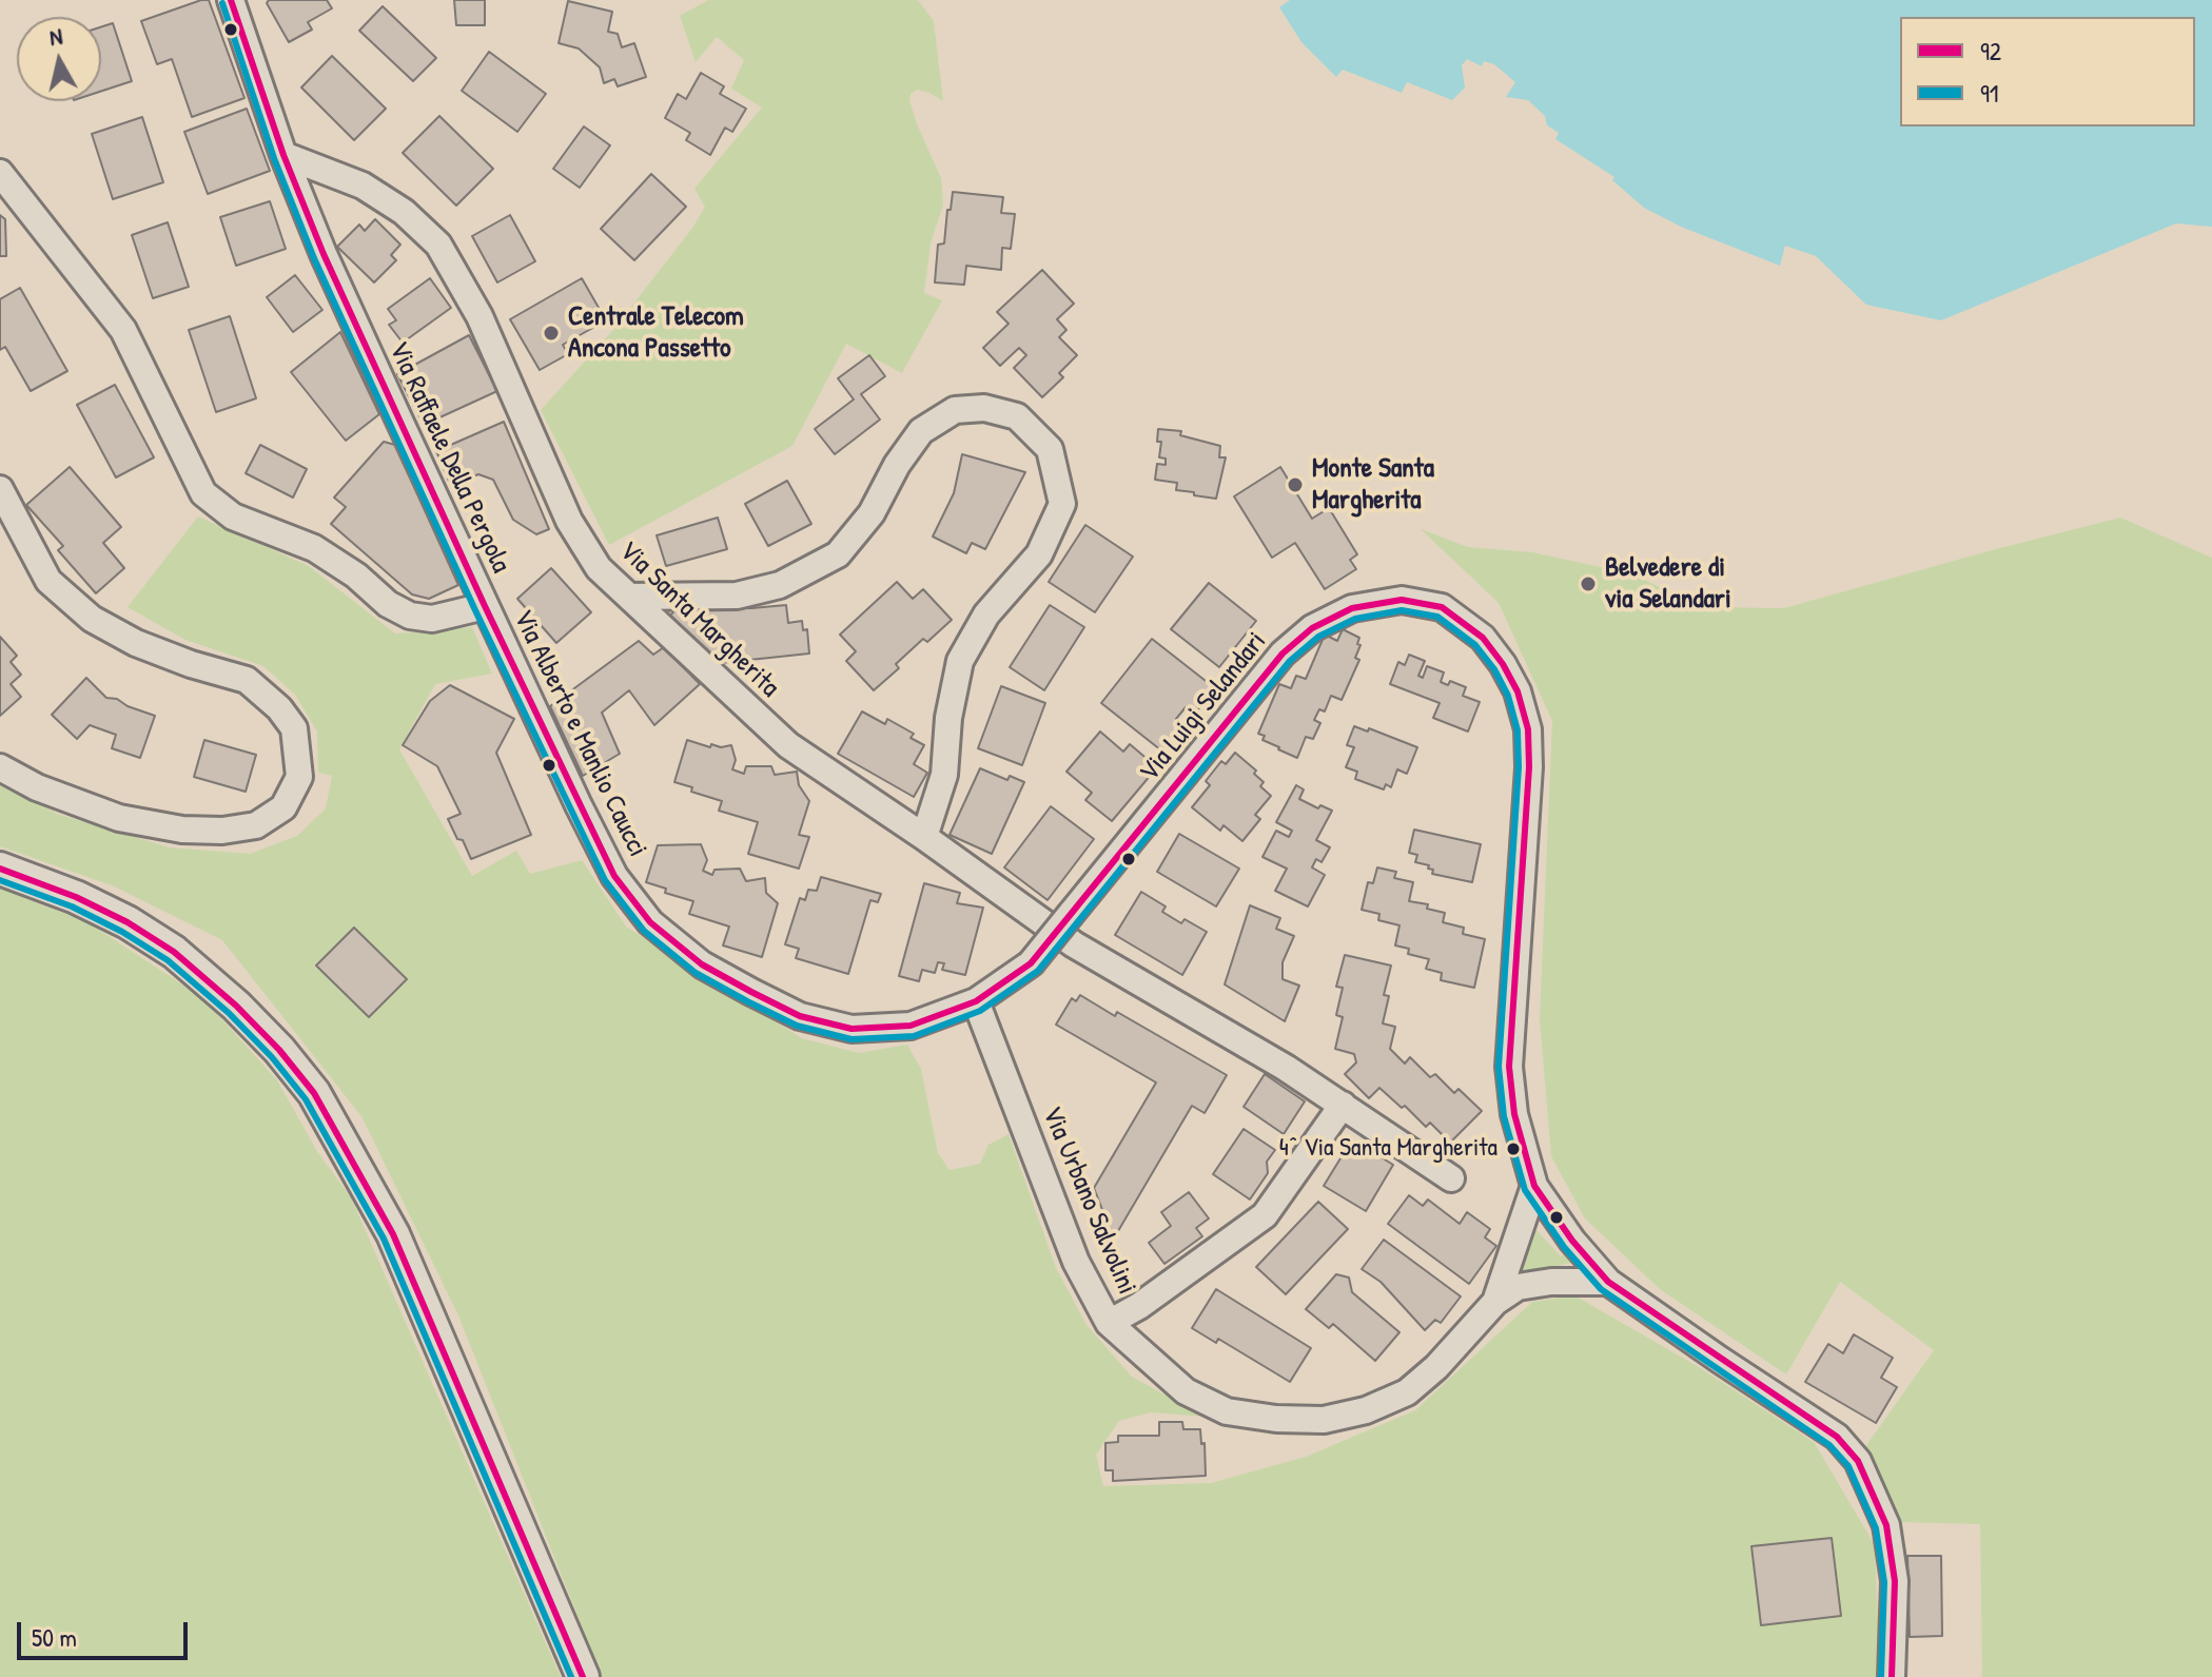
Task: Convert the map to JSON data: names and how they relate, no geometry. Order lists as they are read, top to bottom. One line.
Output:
{"streets":{"street":["Via Raffaele Della Pergola","Via Santa Margherita","Via Luigi Selandari","Via Alberto e Manlio Caucci","Via Urbano Salvolini"]},"crossings":[["Via Raffaele Della Pergola","Via Santa Margherita"],["Via Raffaele Della Pergola","Via Alberto e Manlio Caucci"],["Via Luigi Selandari","Via Alberto e Manlio Caucci"],["Via Luigi Selandari","Via Urbano Salvolini"],["Via Alberto e Manlio Caucci","Via Urbano Salvolini"]],"places":["Centrale Telecom Ancona Passetto","Monte Santa Margherita","Belvedere di via Selandari","4^ Via Santa Margherita"],"lines":["transit line 92","transit line 91"],"legend":["92","91"],"scale_bar":"50 m","north":"top"}
